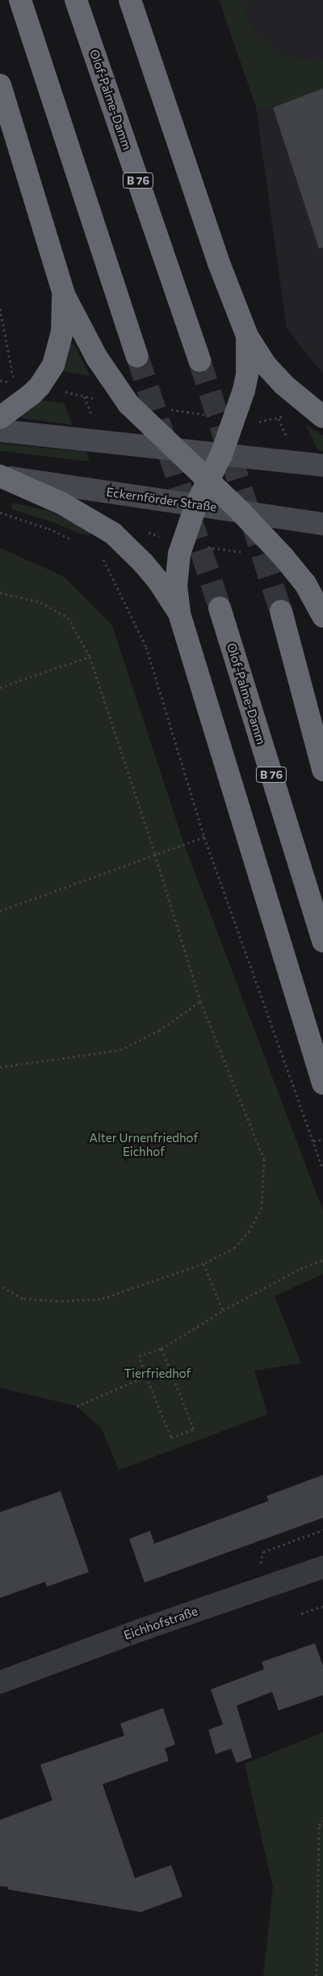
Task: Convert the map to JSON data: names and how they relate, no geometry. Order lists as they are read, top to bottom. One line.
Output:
{"streets":{"highway":["Olof-Palme-Damm","B 76"],"main road":["Eckernförder Straße"],"street":["Eichhofstraße"]},"parks":["Alter Urnenfriedhof Eichhof","Tierfriedhof"]}
